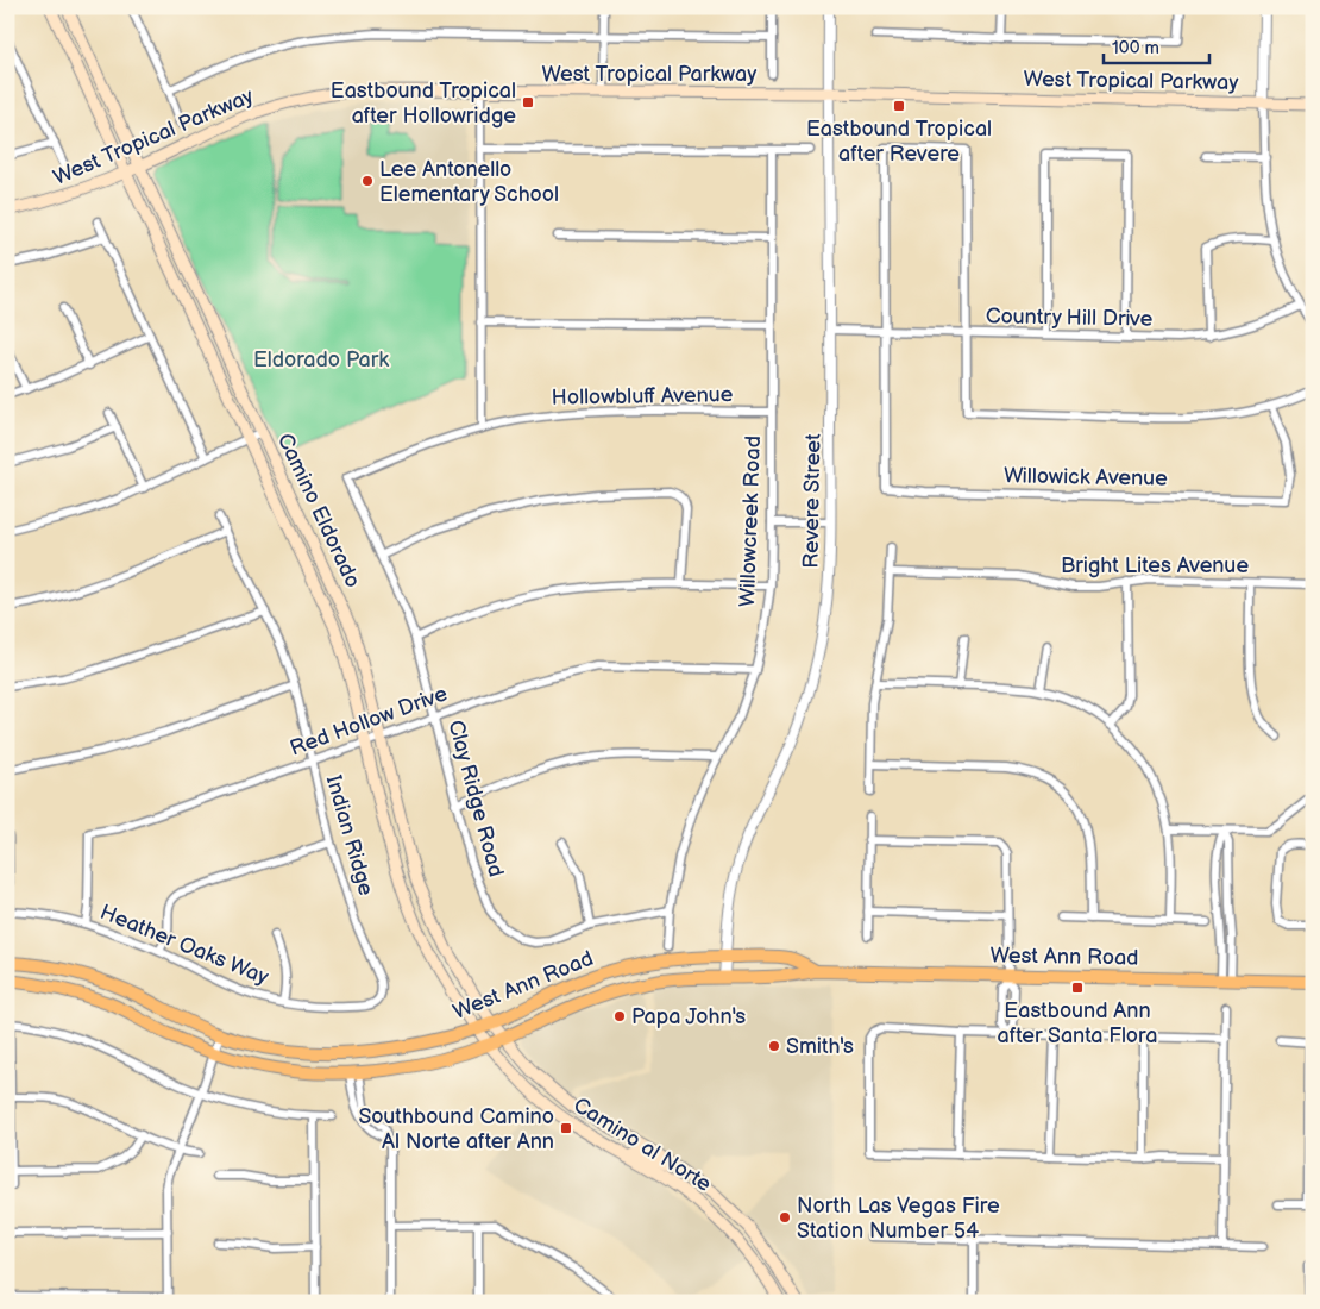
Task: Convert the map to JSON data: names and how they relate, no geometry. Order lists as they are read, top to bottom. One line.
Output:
{"streets":{"main road":["West Tropical Parkway","Camino Eldorado","West Ann Road","Camino al Norte"],"street":["Country Hill Drive","Hollowbluff Avenue","Willowick Avenue","Revere Street","Willowcreek Road","Bright Lites Avenue","Red Hollow Drive","Clay Ridge Road","Indian Ridge","Heather Oaks Way"]},"crossings":[["West Tropical Parkway","Revere Street"],["West Tropical Parkway","Camino Eldorado"],["Country Hill Drive","Willowick Avenue"],["Country Hill Drive","Revere Street"],["Hollowbluff Avenue","Willowcreek Road"],["Hollowbluff Avenue","Clay Ridge Road"],["Revere Street","West Ann Road"],["Camino Eldorado","Red Hollow Drive"],["Camino Eldorado","West Ann Road"],["Camino Eldorado","Camino al Norte"],["Willowcreek Road","Red Hollow Drive"],["Willowcreek Road","Clay Ridge Road"],["Red Hollow Drive","Clay Ridge Road"],["Red Hollow Drive","Indian Ridge"],["Red Hollow Drive","Heather Oaks Way"],["Indian Ridge","Heather Oaks Way"],["West Ann Road","Camino al Norte"]],"parks":["Eldorado Park"],"places":{"transit":["Eastbound Tropical after Hollowridge","Eastbound Tropical after Revere","Eastbound Ann after Santa Flora","Southbound Camino Al Norte after Ann"],"other":["Lee Antonello Elementary School","Papa John's","Smith's","North Las Vegas Fire Station Number 54"]},"scale_bar":"100 m"}
